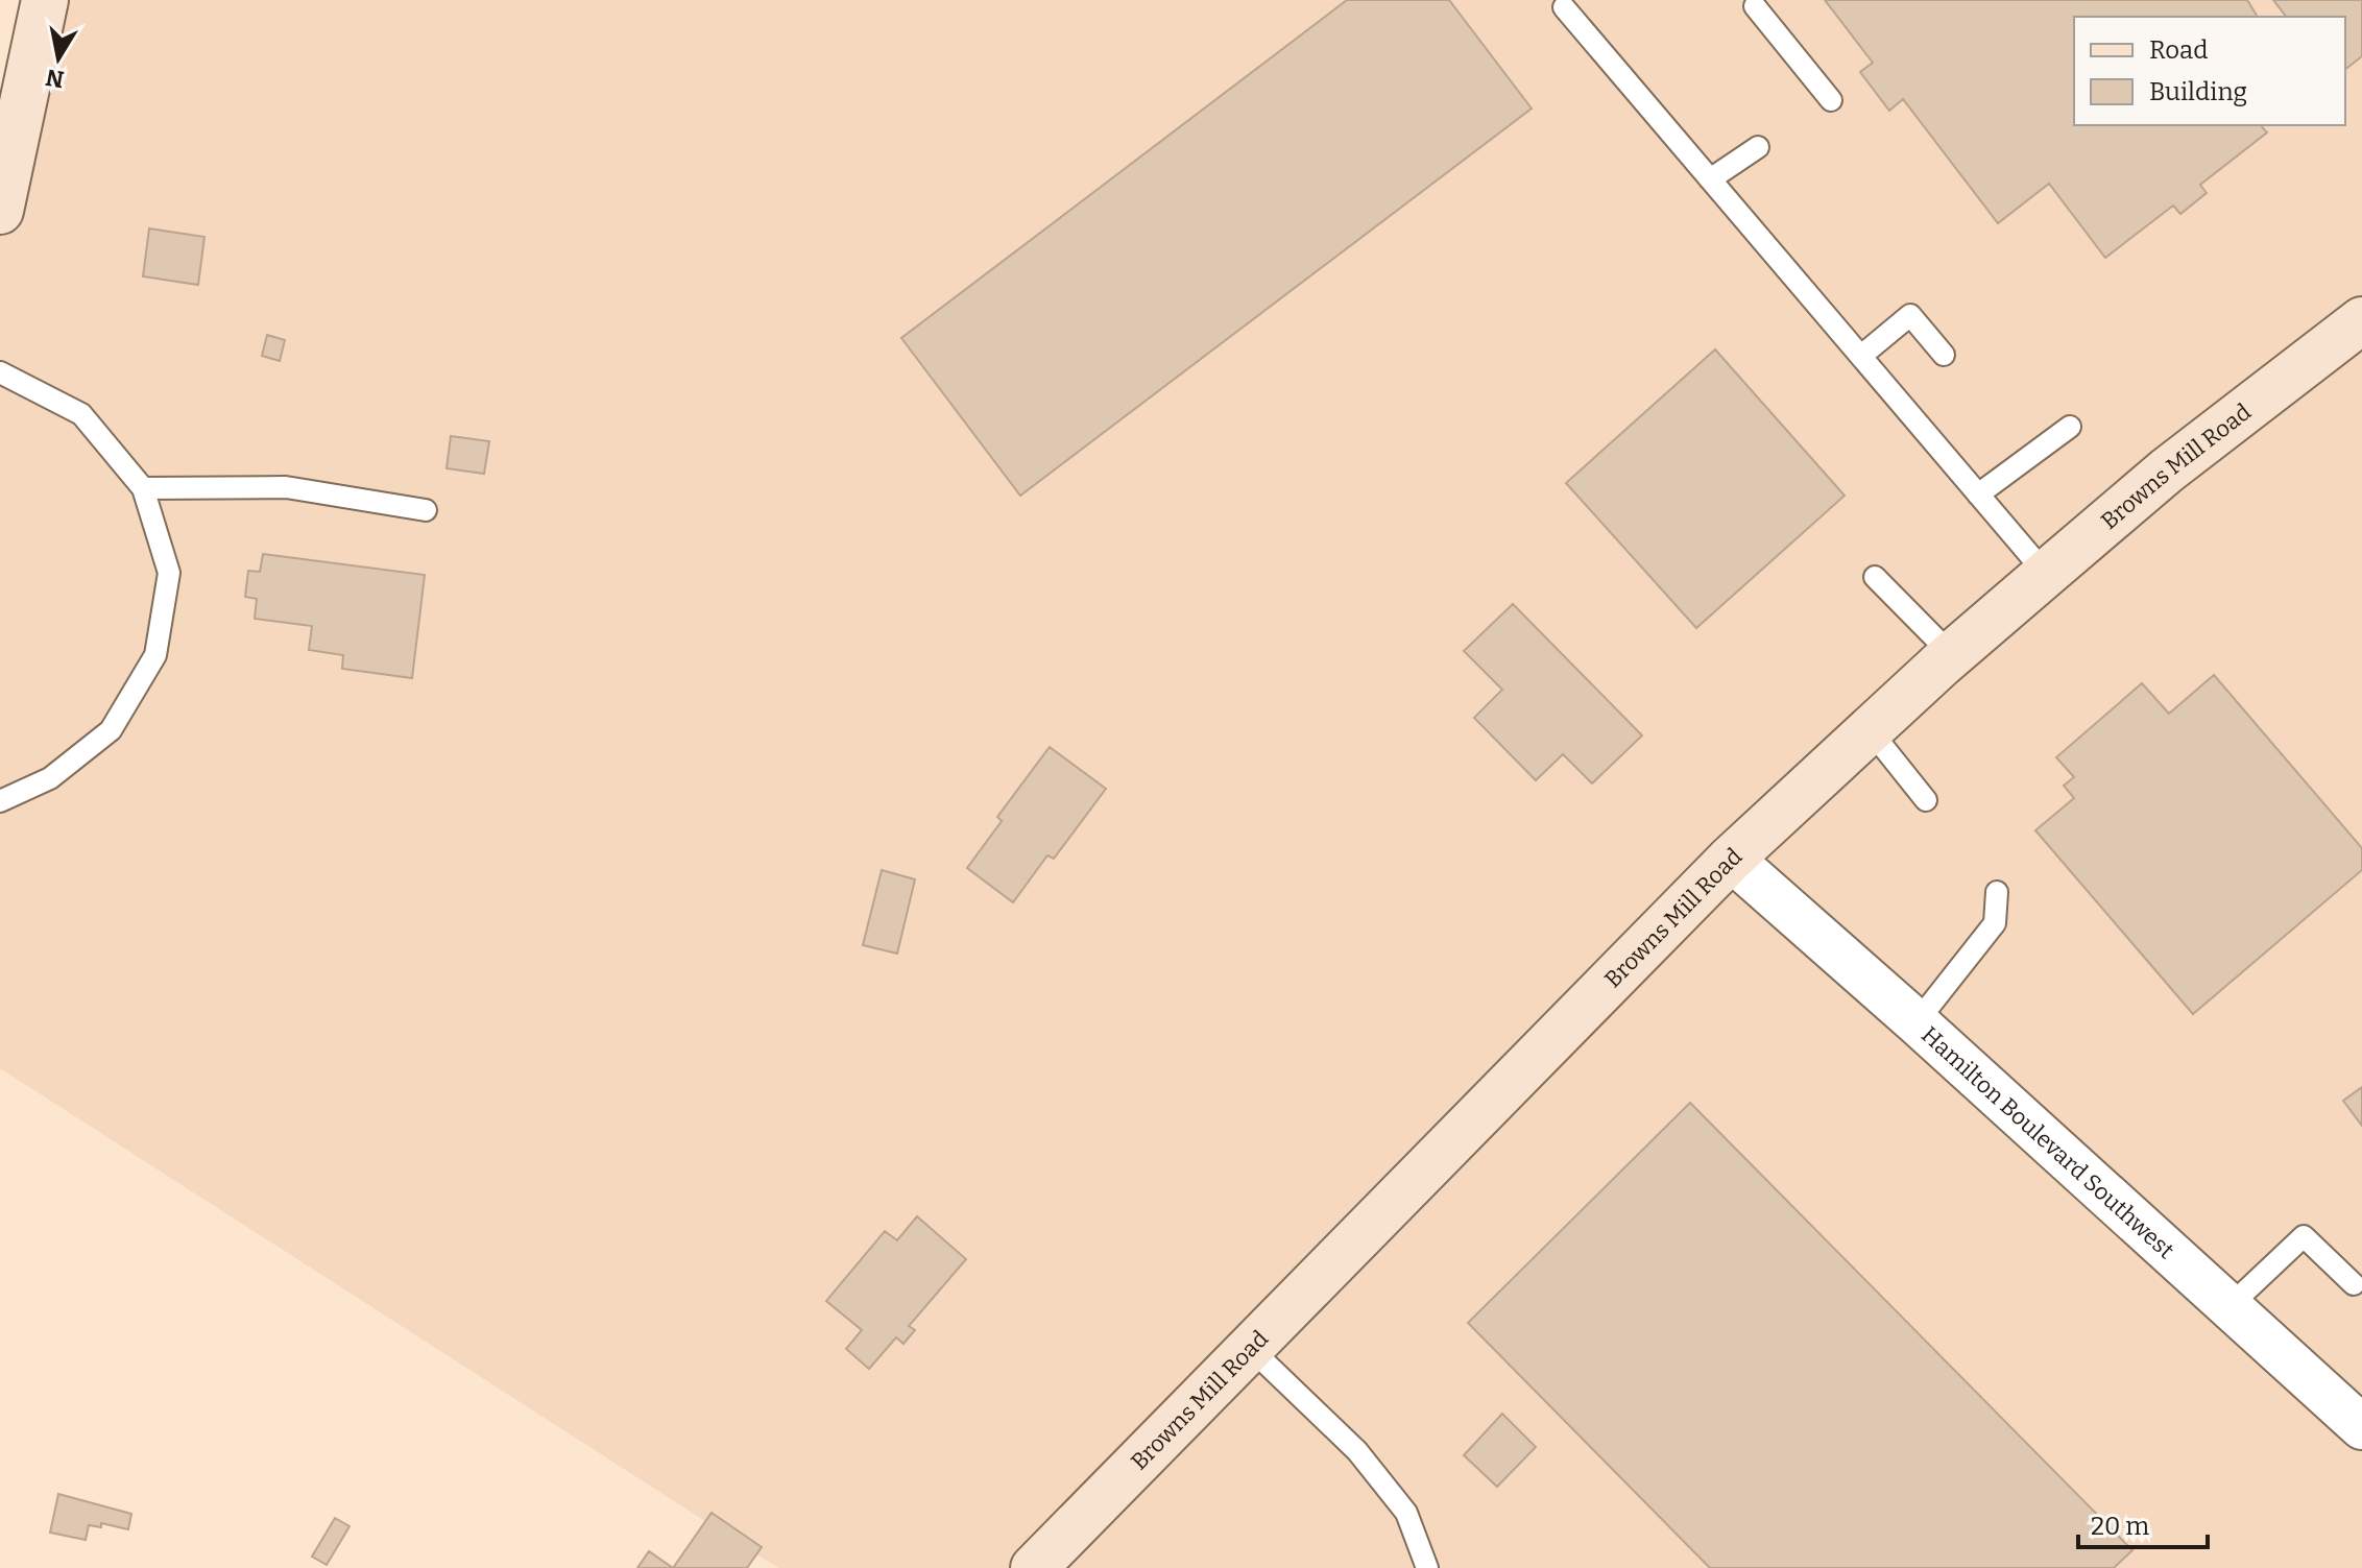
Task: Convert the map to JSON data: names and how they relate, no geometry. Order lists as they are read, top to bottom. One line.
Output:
{"streets":{"street":["Browns Mill Road","Hamilton Boulevard Southwest"]},"crossings":[["Browns Mill Road","Hamilton Boulevard Southwest"]],"legend":["Road","Building"],"scale_bar":"20 m","north":"bottom"}
